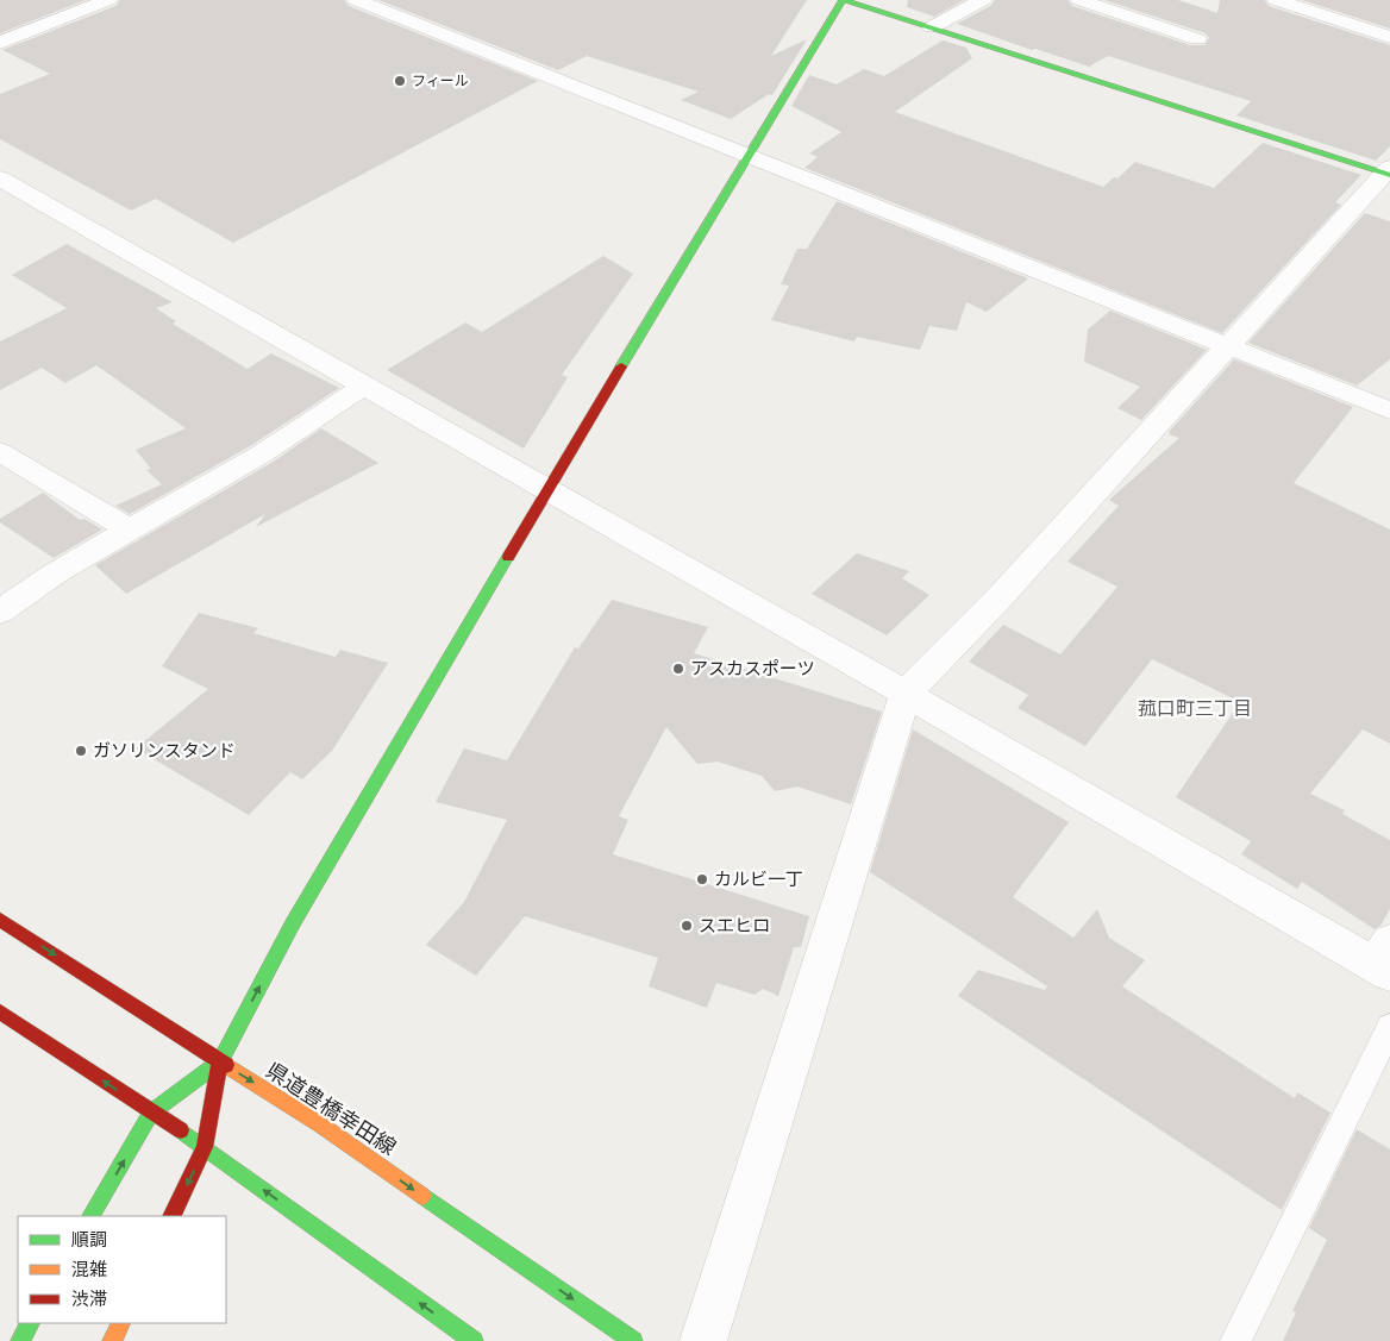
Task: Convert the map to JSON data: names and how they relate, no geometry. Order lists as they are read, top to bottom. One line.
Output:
{"streets":{"street":["県道豊橋幸田線"]},"districts":["菰口町三丁目"],"places":["フィール","アスカスポーツ","ガソリンスタンド","カルビ一丁","スエヒロ"],"legend":["順調","混雑","渋滞"]}
